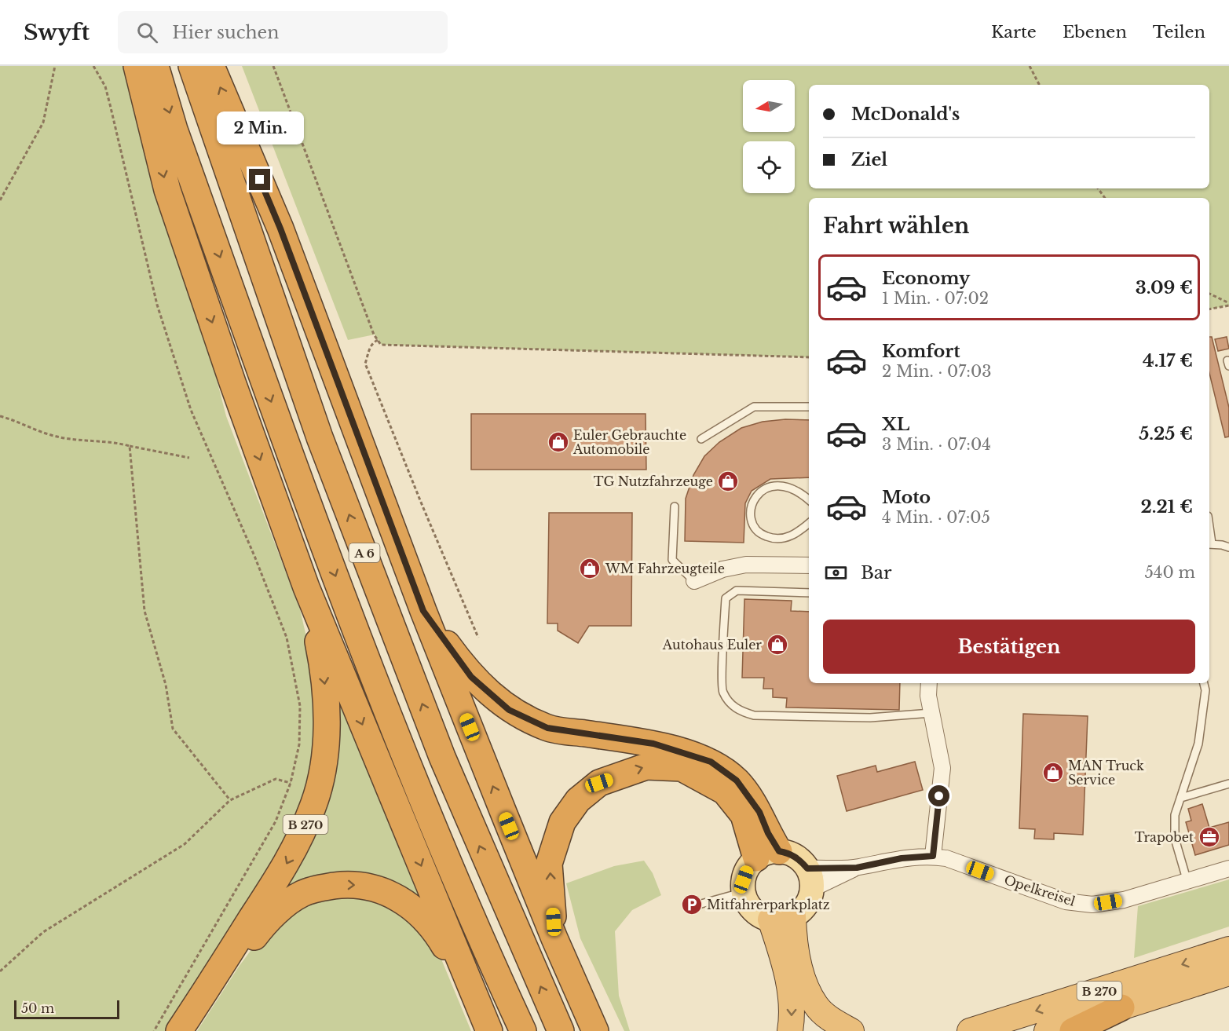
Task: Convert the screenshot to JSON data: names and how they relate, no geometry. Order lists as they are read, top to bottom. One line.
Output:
{"streets":{"highway":["A 6","B 270"],"street":["Opelkreisel"]},"crossings":[["A 6","Opelkreisel"]],"places":{"shop":["Euler Gebrauchte Automobile","TG Nutzfahrzeuge","WM Fahrzeugteile","Autohaus Euler","MAN Truck Service"],"office":["Trapobet"],"parking":["Mitfahrerparkplatz"]},"scale_bar":"50 m","north":"left","page":{"header":"Swyft","search":"Hier suchen","nav":["Karte","Ebenen","Teilen"],"banner":["McDonald's","Ziel"],"bubble":"2 Min.","heading":"Fahrt wählen","list":[{"name":"Economy","note":"1 Min. · 07:02","value":"3.09 €"},{"name":"Komfort","note":"2 Min. · 07:03","value":"4.17 €"},{"name":"XL","note":"3 Min. · 07:04","value":"5.25 €"},{"name":"Moto","note":"4 Min. · 07:05","value":"2.21 €"}],"pay":["Bar","540 m"],"buttons":"Bestätigen","scale":"50 m"}}
